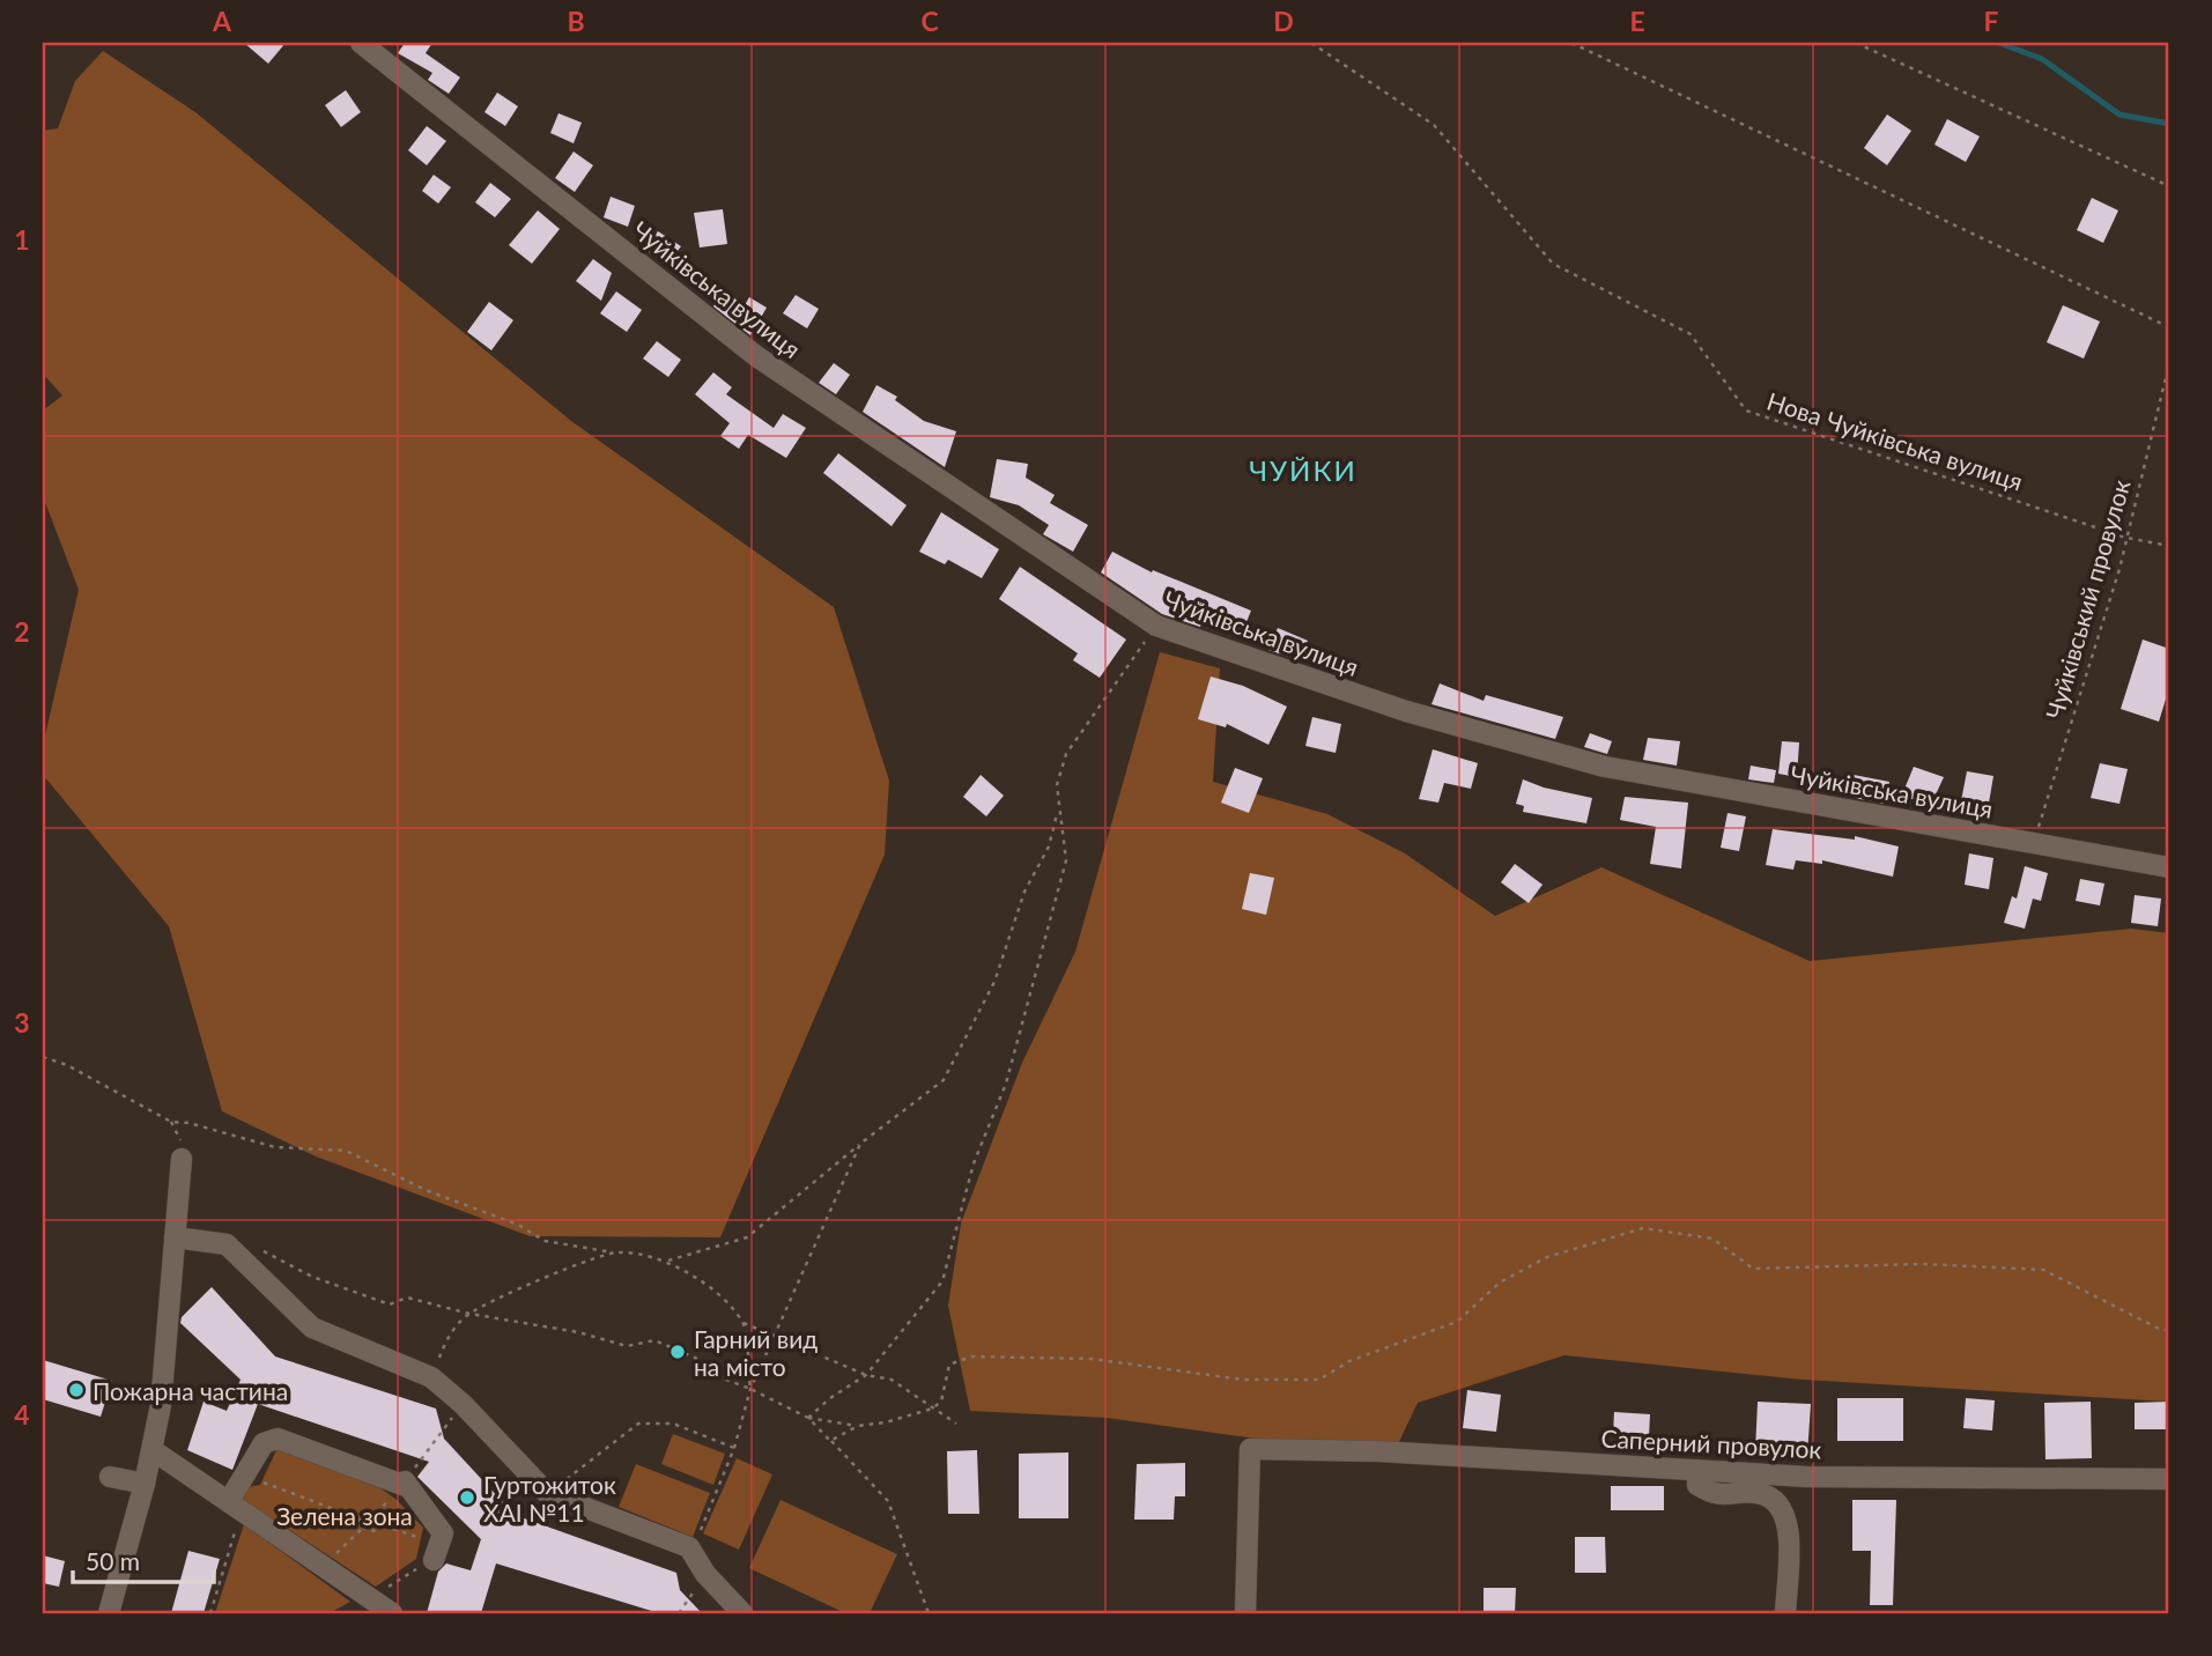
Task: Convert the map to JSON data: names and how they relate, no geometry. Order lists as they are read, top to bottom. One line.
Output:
{"streets":{"street":["Чуйківська вулиця","Саперний провулок"],"path":["Нова Чуйківська вулиця","Чуйківський провулок"]},"crossings":[["Чуйківська вулиця","Чуйківський провулок"],["Нова Чуйківська вулиця","Чуйківський провулок"]],"districts":["ЧУЙКИ"],"parks":["Зелена зона"],"places":["Гарний вид на місто","Пожарна частина","Гуртожиток ХАІ №11"],"scale_bar":"50 m","grid":{"columns":["A","B","C","D","E","F"],"rows":["1","2","3","4"]}}
